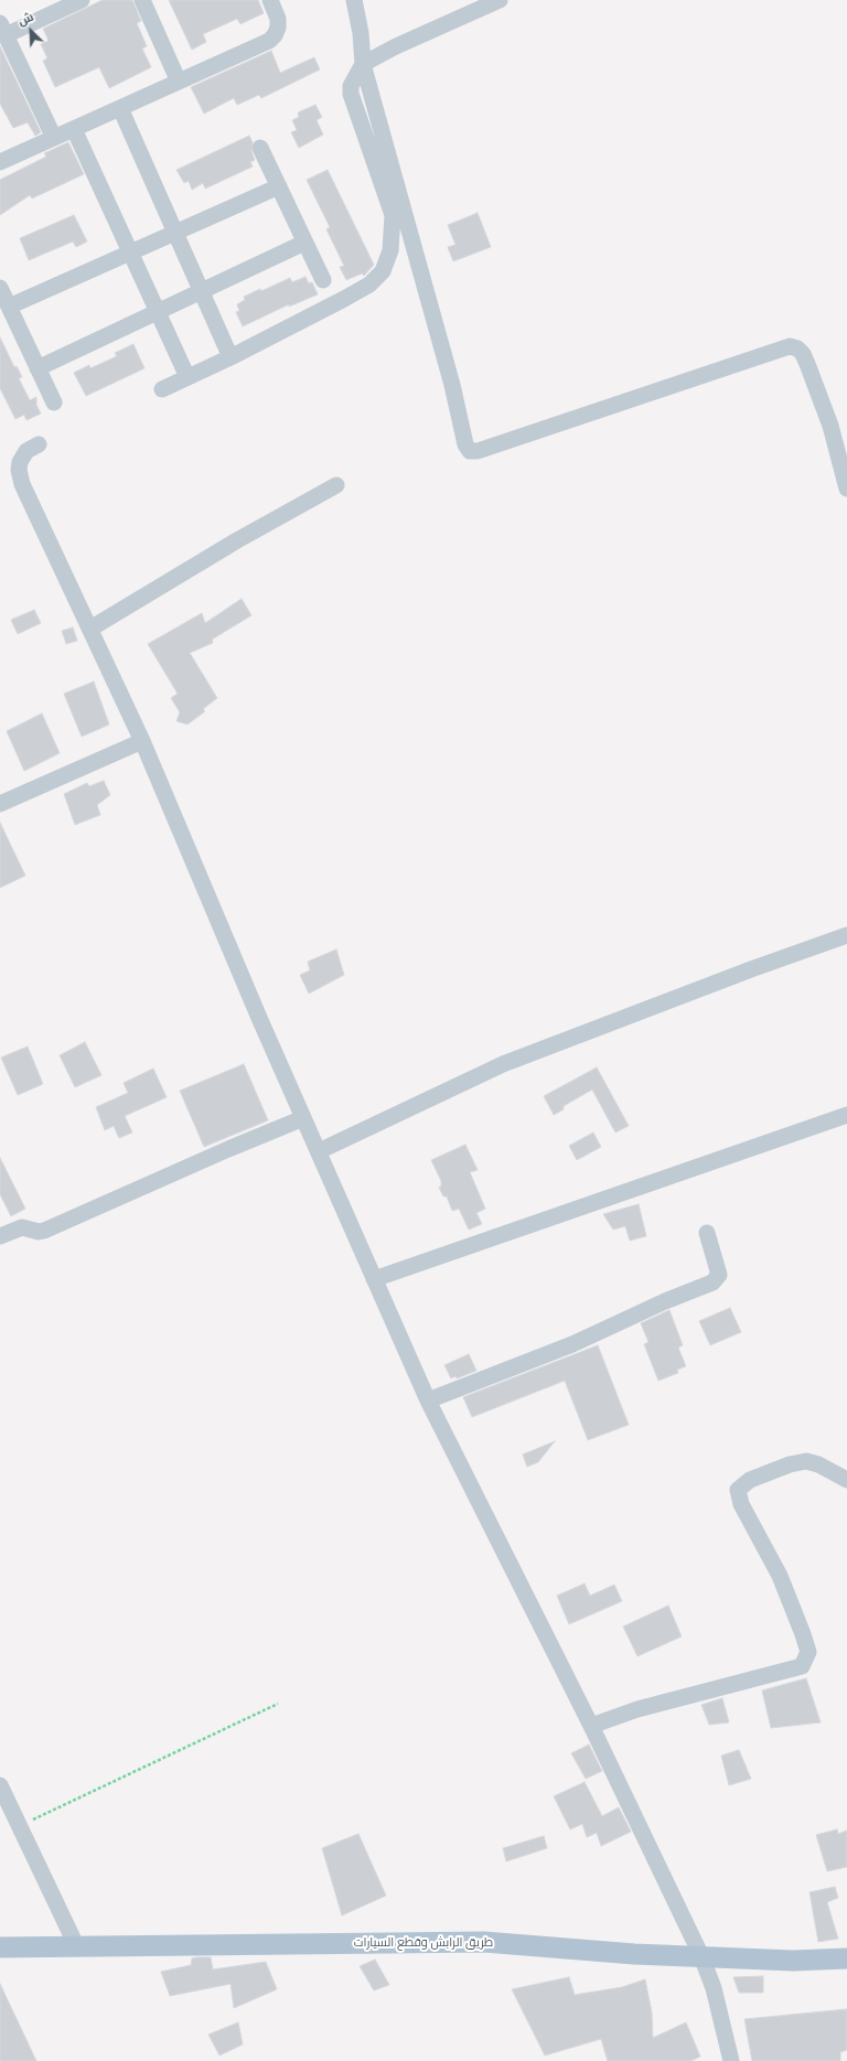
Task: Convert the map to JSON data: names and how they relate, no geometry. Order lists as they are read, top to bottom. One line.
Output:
{"streets":{"main road":["طريق الرابش وقطع السيارات"]},"north":"top left"}
